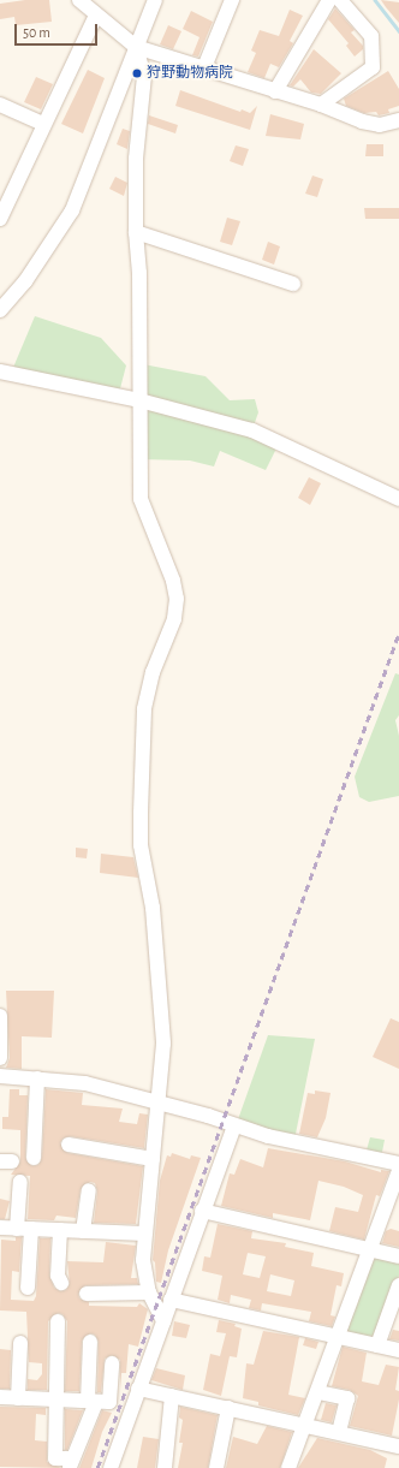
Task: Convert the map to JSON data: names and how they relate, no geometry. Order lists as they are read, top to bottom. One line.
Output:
{"places":["狩野動物病院"],"scale_bar":"50 m"}
